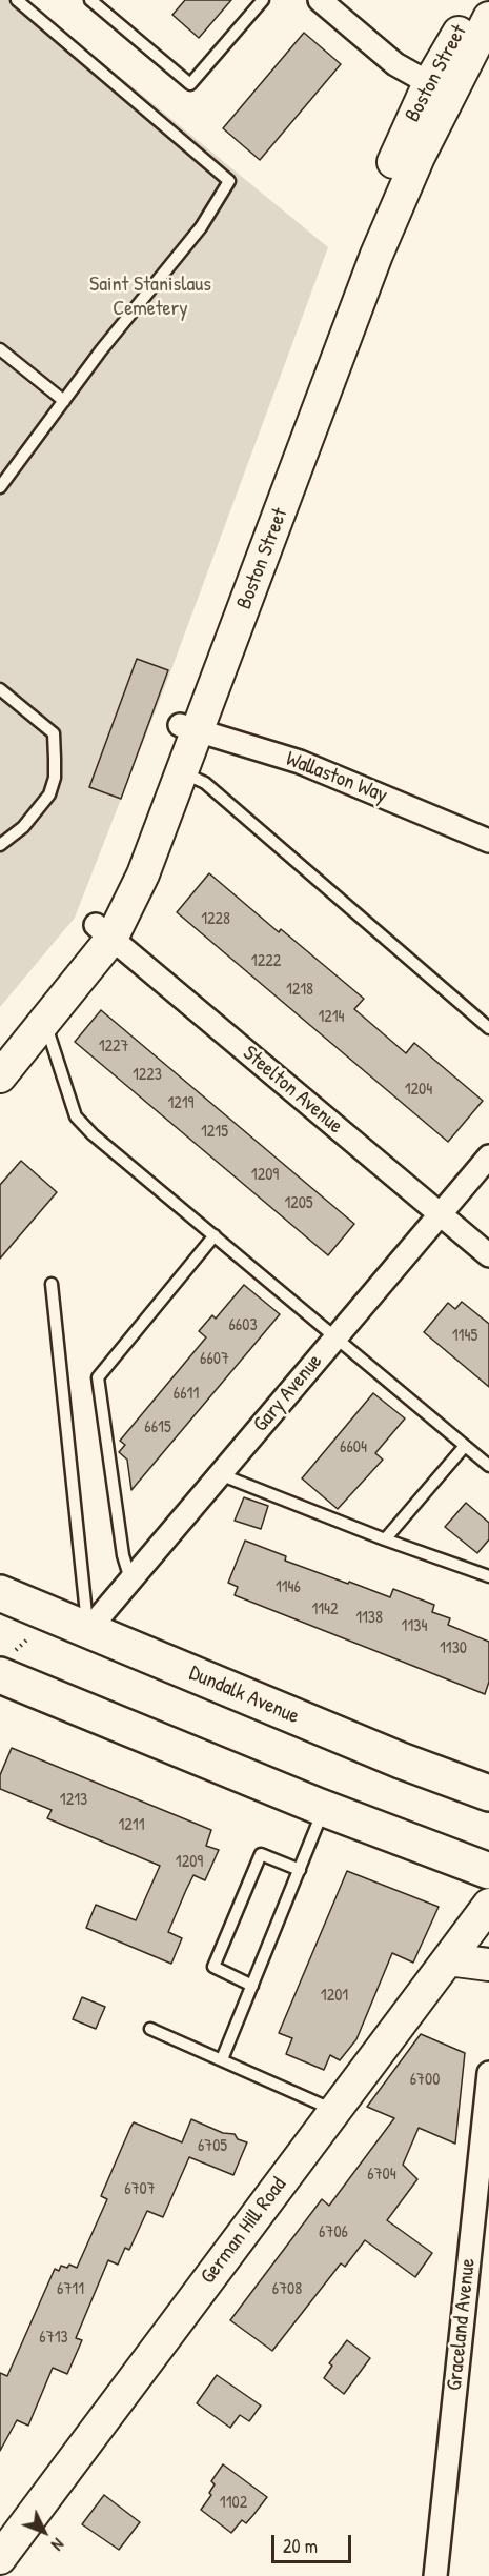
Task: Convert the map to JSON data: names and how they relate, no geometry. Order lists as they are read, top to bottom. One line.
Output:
{"streets":{"main road":["Boston Street","Dundalk Avenue","German Hill Road"],"street":["Wallaston Way","Steelton Avenue","Gary Avenue","Graceland Avenue"]},"crossings":[["Boston Street","Wallaston Way"],["Boston Street","Steelton Avenue"],["Steelton Avenue","Gary Avenue"],["Gary Avenue","Dundalk Avenue"]],"parks":["Saint Stanislaus Cemetery"],"house_numbers":["1228","1222","1218","1214","1227","1223","1204","1219","1215","1209","1205","6603","1145","6607","6611","6615","6604","1146","1142","1138","1134","1130","1213","1211","1209","1201","6700","6705","6704","6707","6706","6711","6708","6713","1102"],"scale_bar":"20 m","north":"bottom right"}
